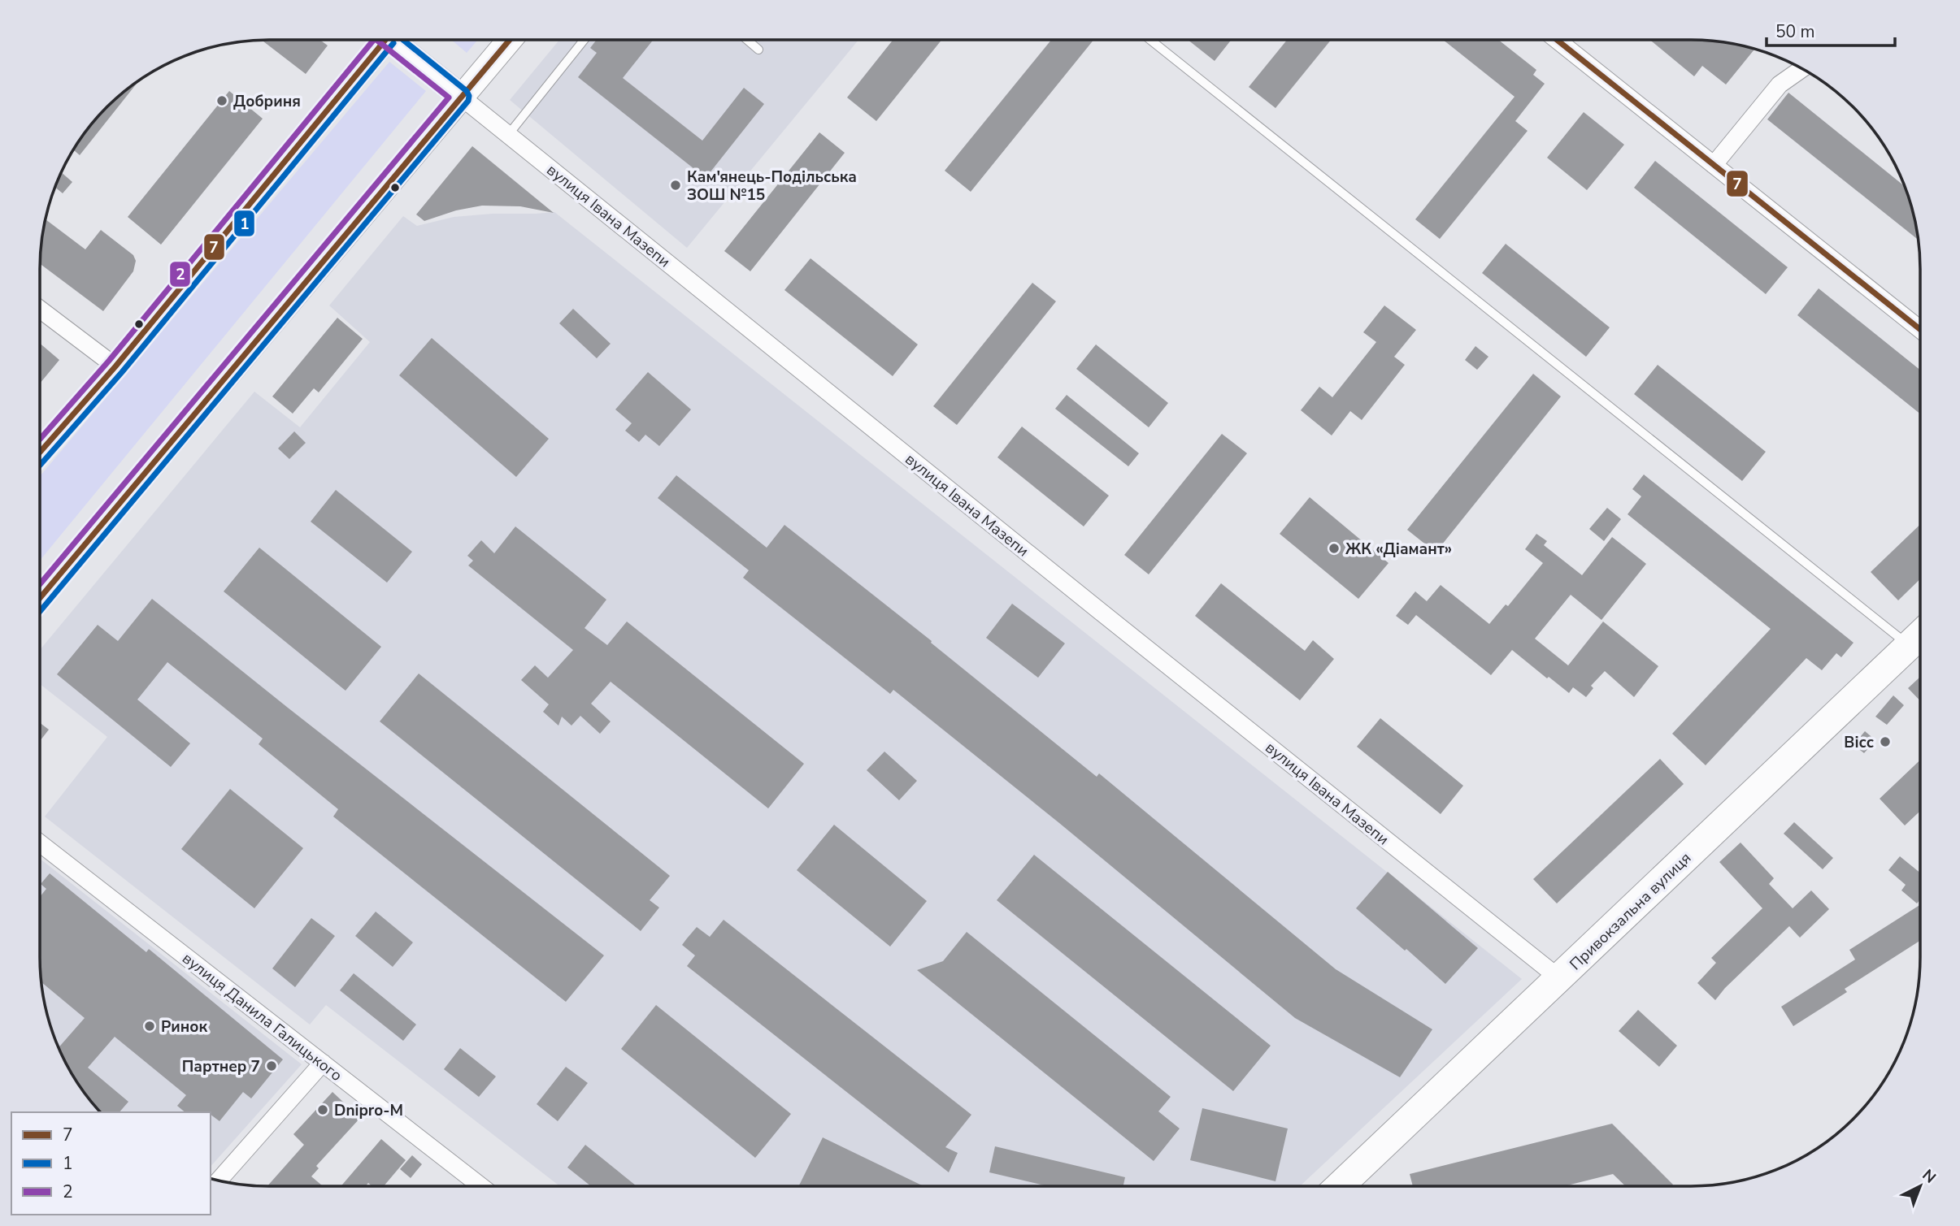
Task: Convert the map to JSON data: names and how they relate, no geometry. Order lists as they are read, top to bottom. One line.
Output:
{"streets":{"main road":["вулиця Івана Мазепи","Привокзальна вулиця"],"street":["вулиця Данила Галицького"]},"crossings":[["вулиця Івана Мазепи","Привокзальна вулиця"]],"places":["Добриня","Кам'янець-Подільська ЗОШ №15","ЖК «Діамант»","Вісс","Ринок","Партнер 7","Dnipro-M"],"lines":["transit line 7","transit line 1","transit line 2"],"legend":["7","1","2"],"scale_bar":"50 m","north":"top right"}
